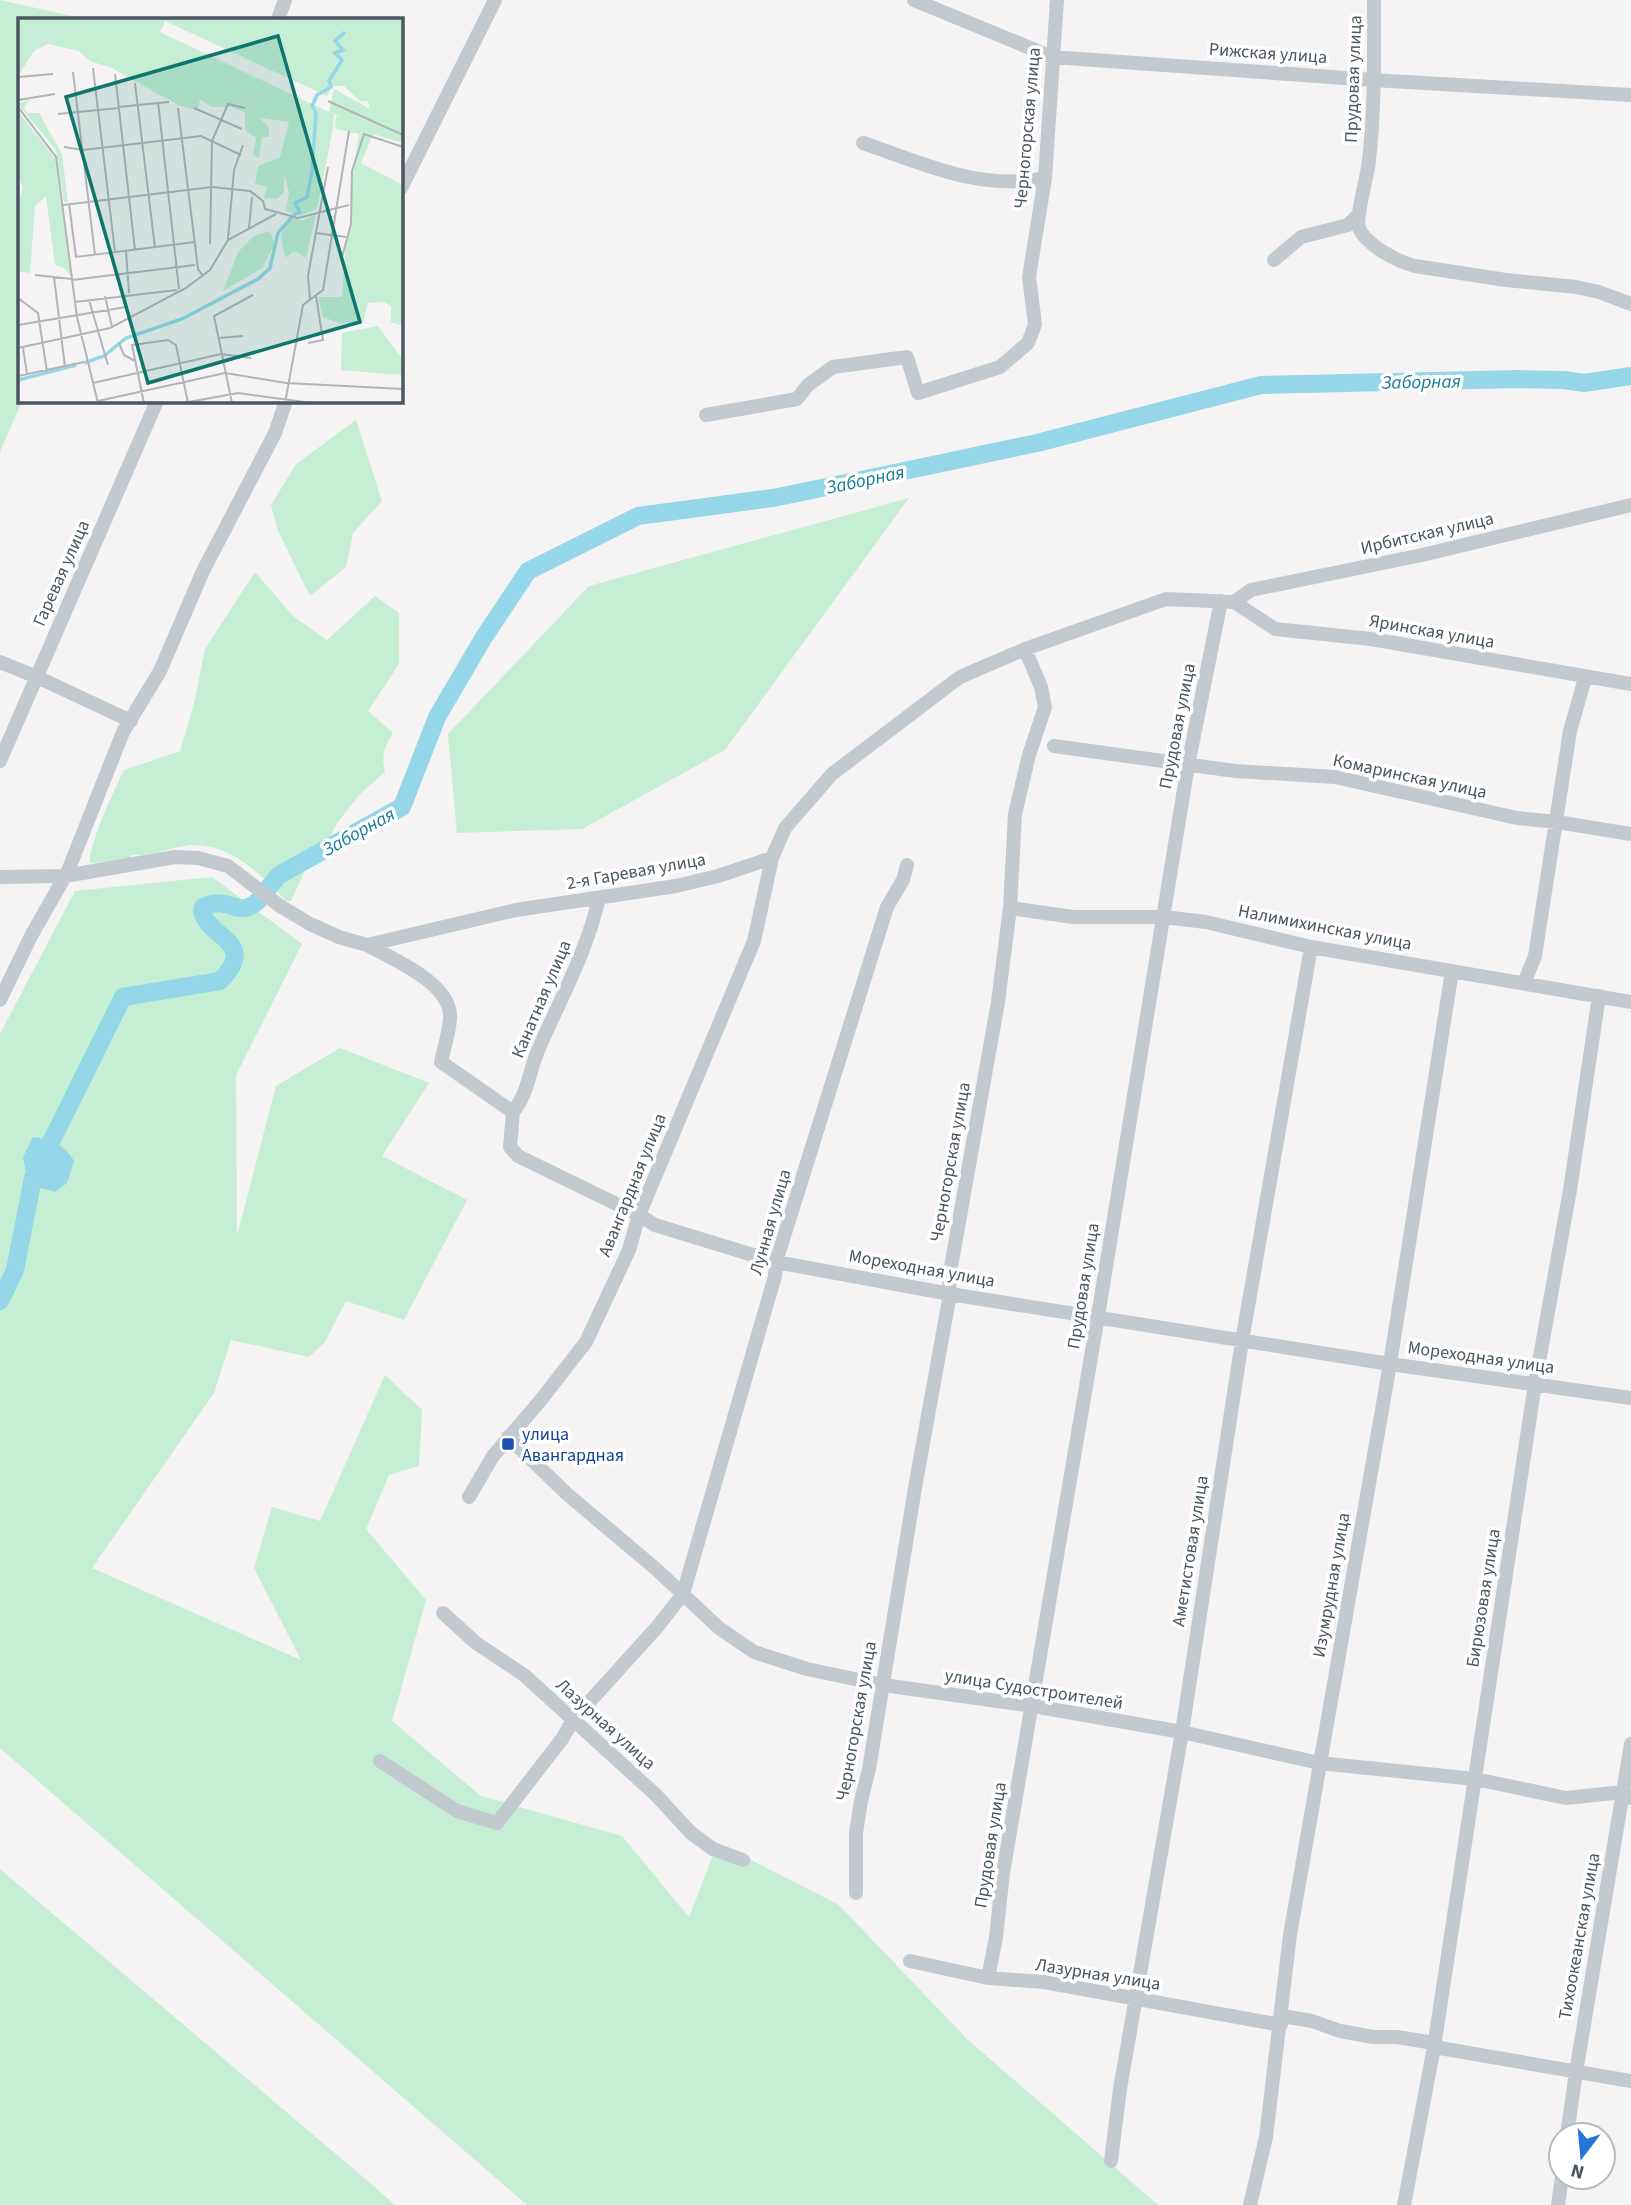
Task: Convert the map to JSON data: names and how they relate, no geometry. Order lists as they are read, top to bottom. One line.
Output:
{"streets":{"street":["Рижская улица","Прудовая улица","Черногорская улица","Ирбитская улица","Гаревая улица","Яринская улица","Комаринская улица","2-я Гаревая улица","Налимихинская улица","Канатная улица","Авангардная улица","Лунная улица","Мореходная улица","Аметистовая улица","Изумрудная улица","Бирюзовая улица","улица Судостроителей","Лазурная улица","Тихоокеанская улица"]},"crossings":[["Рижская улица","Прудовая улица"],["Рижская улица","Черногорская улица"],["Прудовая улица","Ирбитская улица"],["Прудовая улица","Яринская улица"],["Прудовая улица","Комаринская улица"],["Прудовая улица","Налимихинская улица"],["Прудовая улица","Мореходная улица"],["Прудовая улица","улица Судостроителей"],["Прудовая улица","Лазурная улица"],["Черногорская улица","Налимихинская улица"],["Черногорская улица","Мореходная улица"],["Черногорская улица","улица Судостроителей"],["Ирбитская улица","Яринская улица"],["2-я Гаревая улица","Канатная улица"],["2-я Гаревая улица","Авангардная улица"],["Налимихинская улица","Аметистовая улица"],["Налимихинская улица","Изумрудная улица"],["Налимихинская улица","Бирюзовая улица"],["Канатная улица","Мореходная улица"],["Авангардная улица","Мореходная улица"],["Авангардная улица","улица Судостроителей"],["Лунная улица","Мореходная улица"],["Лунная улица","улица Судостроителей"],["Мореходная улица","Аметистовая улица"],["Мореходная улица","Изумрудная улица"],["Мореходная улица","Бирюзовая улица"],["Аметистовая улица","улица Судостроителей"],["Аметистовая улица","Лазурная улица"],["Изумрудная улица","улица Судостроителей"],["Изумрудная улица","Лазурная улица"],["Бирюзовая улица","улица Судостроителей"],["Бирюзовая улица","Лазурная улица"],["улица Судостроителей","Тихоокеанская улица"],["Лазурная улица","Тихоокеанская улица"]],"water":["Заборная"],"places":{"transit":["улица Авангардная"]},"north":"bottom"}
